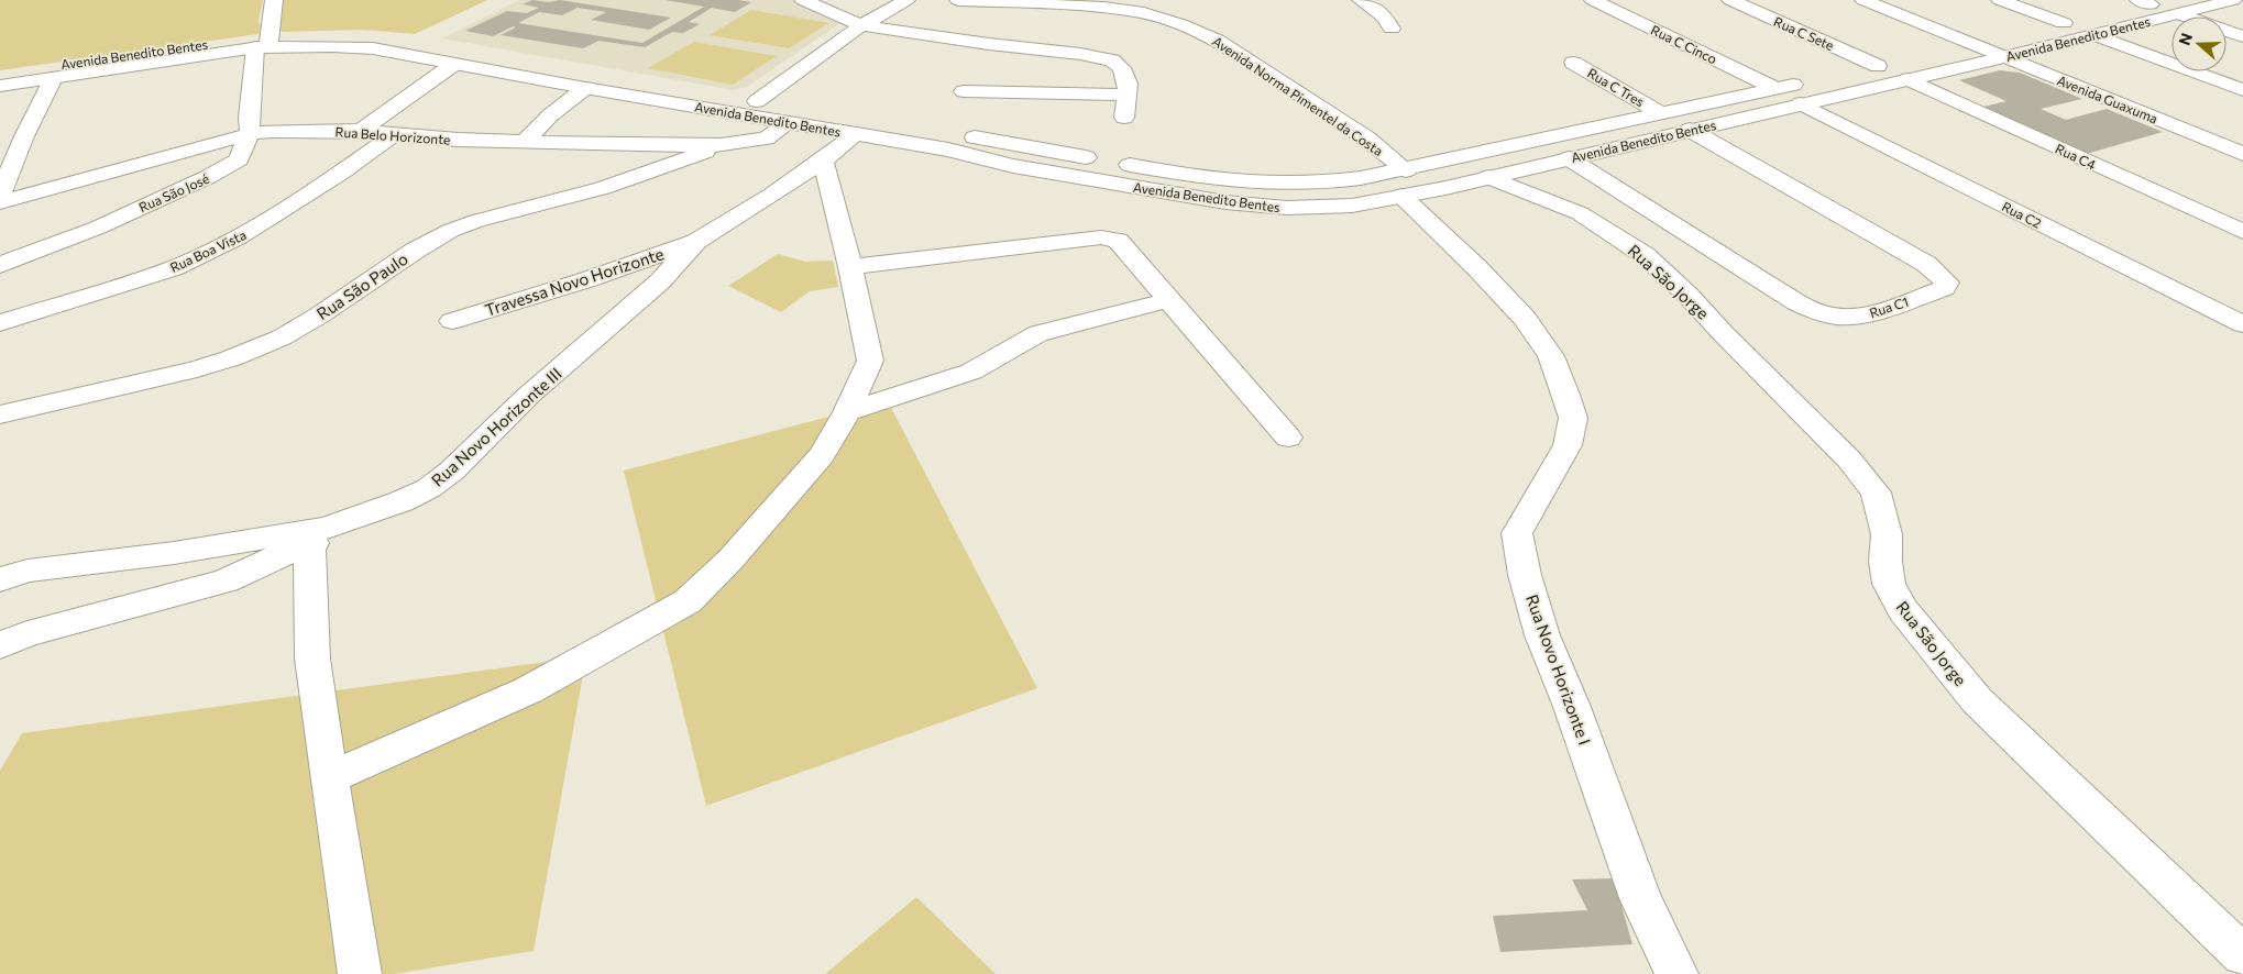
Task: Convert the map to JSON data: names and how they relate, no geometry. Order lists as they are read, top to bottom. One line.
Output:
{"streets":{"street":["Rua C Sete","Avenida Benedito Bentes","Rua C Cinco","Rua C Tres","Avenida Norma Pimentel da Costa","Avenida Guaxuma","Rua Belo Horizonte","Rua C4","Rua São José","Rua C2","Rua Boa Vista","Travessa Novo Horizonte","Rua São Jorge","Rua São Paulo","Rua C1","Rua Novo Horizonte III","Rua Novo Horizonte I"]},"crossings":[["Rua C Sete","Avenida Benedito Bentes"],["Avenida Benedito Bentes","Rua C Cinco"],["Avenida Benedito Bentes","Rua C Tres"],["Avenida Benedito Bentes","Avenida Norma Pimentel da Costa"],["Avenida Benedito Bentes","Avenida Guaxuma"],["Avenida Benedito Bentes","Rua Belo Horizonte"],["Avenida Benedito Bentes","Rua C4"],["Avenida Benedito Bentes","Rua São José"],["Avenida Benedito Bentes","Rua C2"],["Avenida Benedito Bentes","Rua São Jorge"],["Avenida Benedito Bentes","Rua C1"],["Avenida Benedito Bentes","Rua Novo Horizonte III"],["Avenida Benedito Bentes","Rua Novo Horizonte I"],["Avenida Norma Pimentel da Costa","Rua Novo Horizonte I"],["Rua Belo Horizonte","Rua São José"],["Rua Belo Horizonte","Rua Boa Vista"],["Rua Belo Horizonte","Rua São Paulo"],["Travessa Novo Horizonte","Rua Novo Horizonte III"]],"north":"left"}
